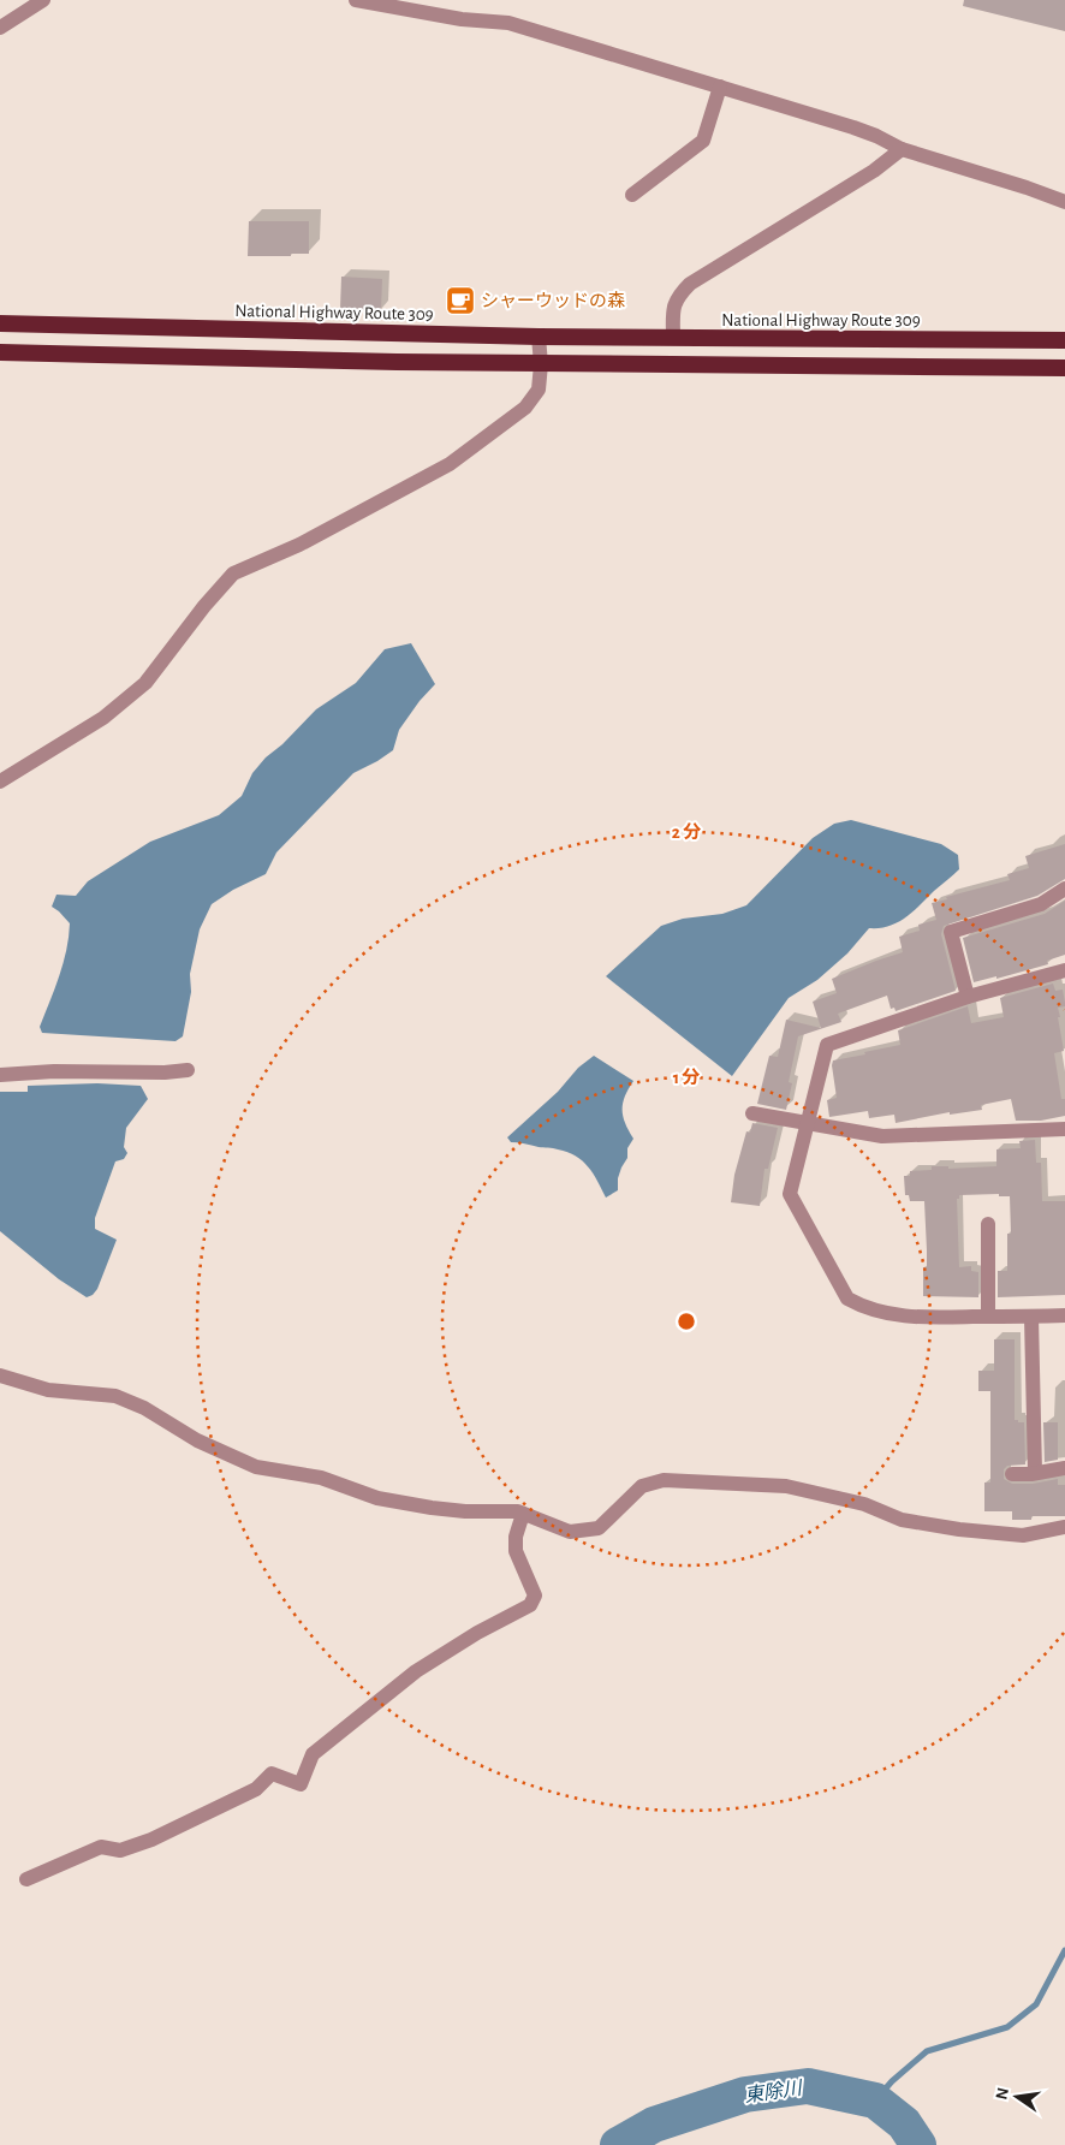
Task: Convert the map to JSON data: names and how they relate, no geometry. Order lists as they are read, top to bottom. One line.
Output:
{"streets":{"highway":["National Highway Route 309"]},"water":["東除川"],"places":{"cafe":["シャーウッドの森"]},"north":"left","rings":["2 分","1 分"]}
